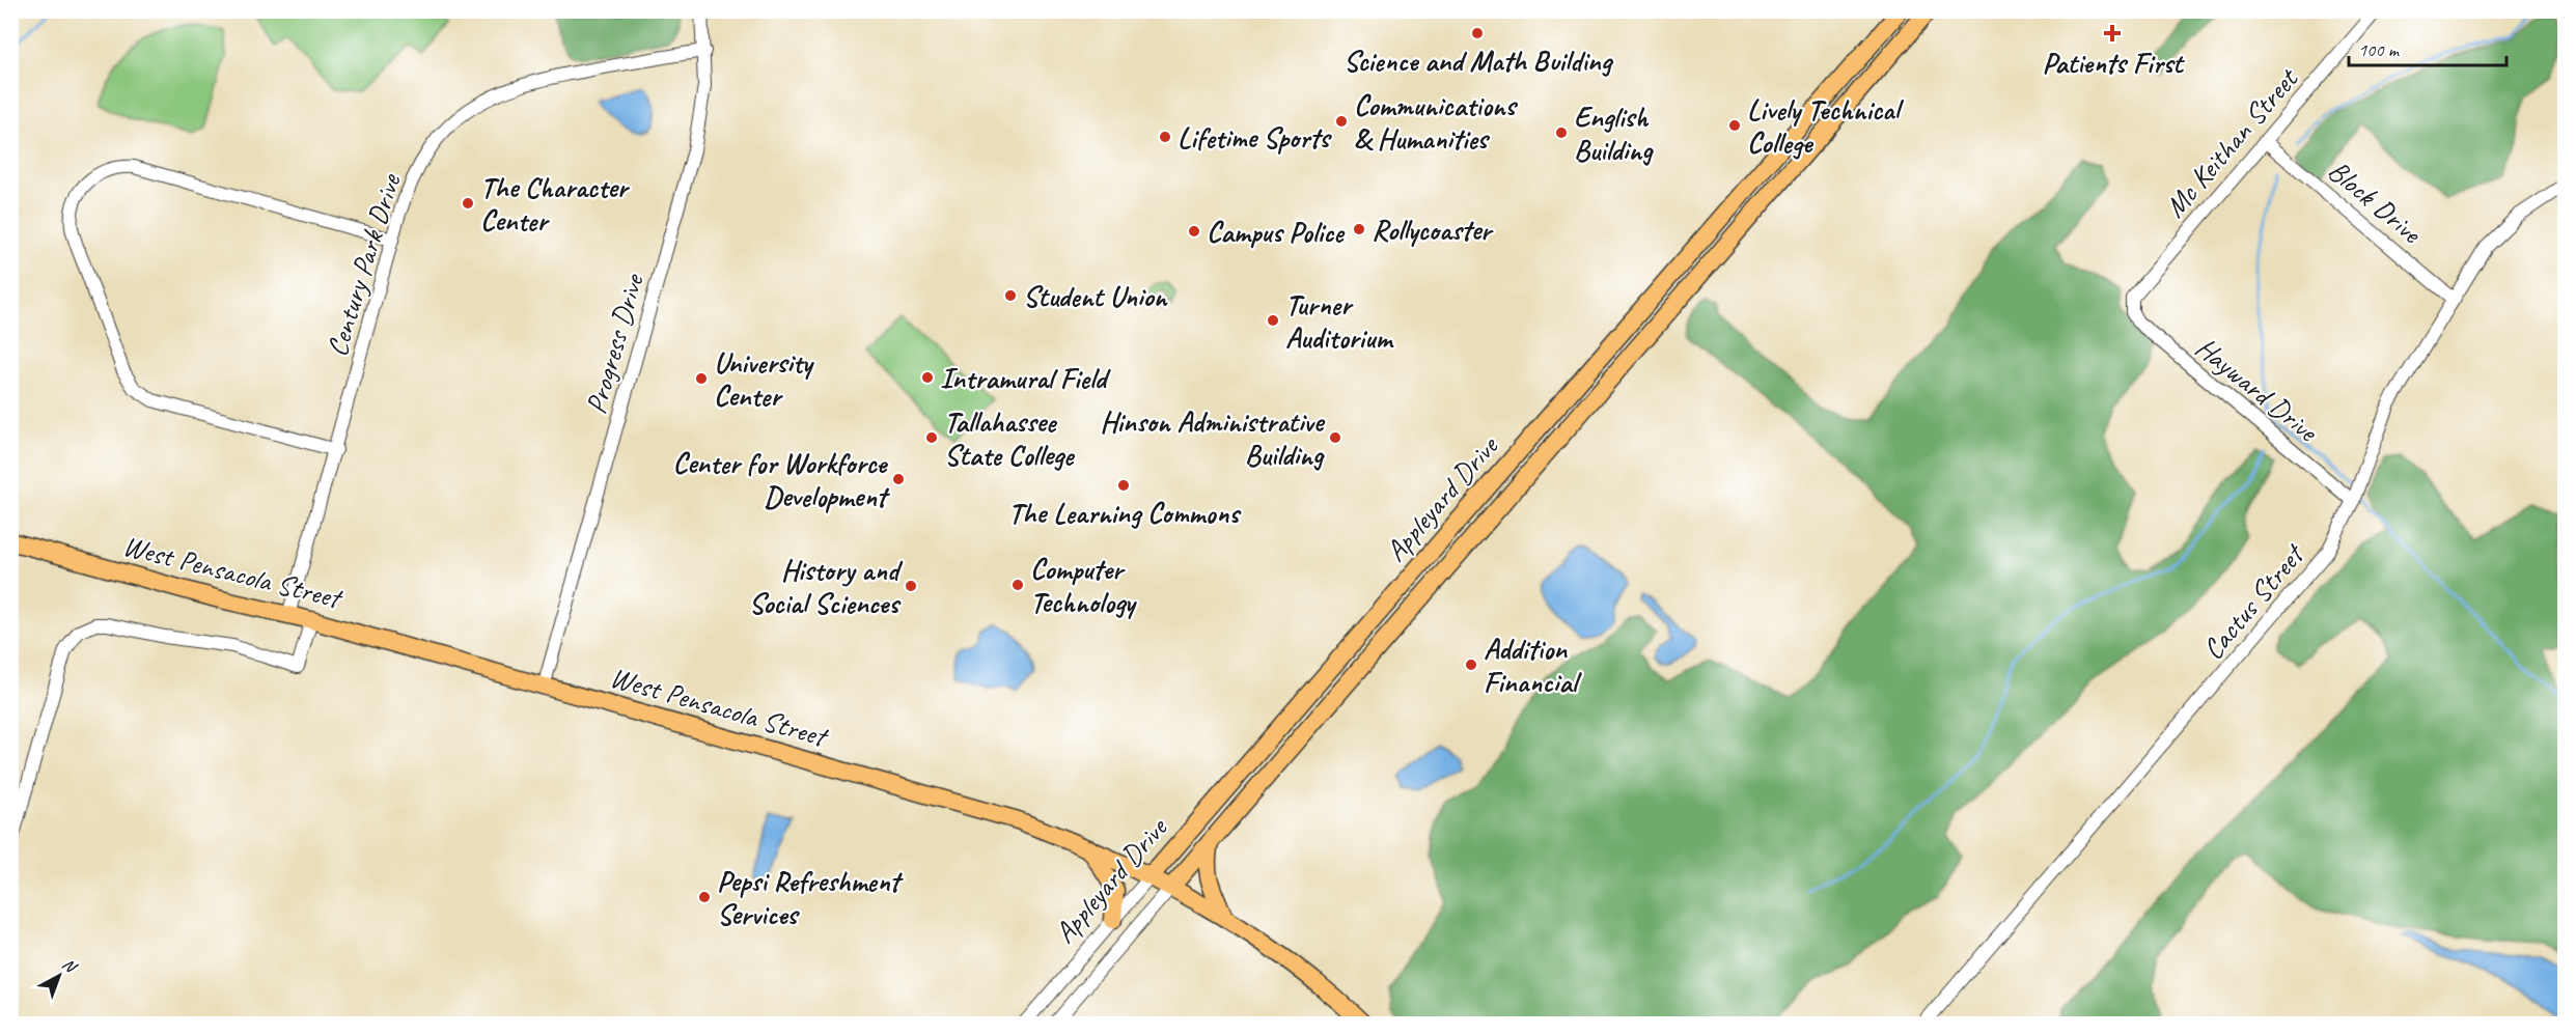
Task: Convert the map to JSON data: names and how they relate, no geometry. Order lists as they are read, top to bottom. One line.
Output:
{"streets":{"main road":["Appleyard Drive","West Pensacola Street"],"street":["Mc Keithan Street","Block Drive","Century Park Drive","Progress Drive","Hayward Drive","Cactus Street"]},"crossings":[["Mc Keithan Street","Block Drive"],["Mc Keithan Street","Hayward Drive"],["Block Drive","Cactus Street"],["Century Park Drive","Progress Drive"],["Century Park Drive","West Pensacola Street"],["Progress Drive","West Pensacola Street"],["Hayward Drive","Cactus Street"],["Appleyard Drive","West Pensacola Street"]],"places":{"other":["Science and Math Building","Communications & Humanities","Lively Technical College","English Building","Lifetime Sports","The Character Center","Rollycoaster","Campus Police","Student Union","Turner Auditorium","Intramural Field","University Center","Tallahassee State College","Hinson Administrative Building","Center for Workforce Development","The Learning Commons","Computer Technology","History and Social Sciences","Addition Financial","Pepsi Refreshment Services"],"health":["Patients First"]},"scale_bar":"100 m","north":"top right"}
